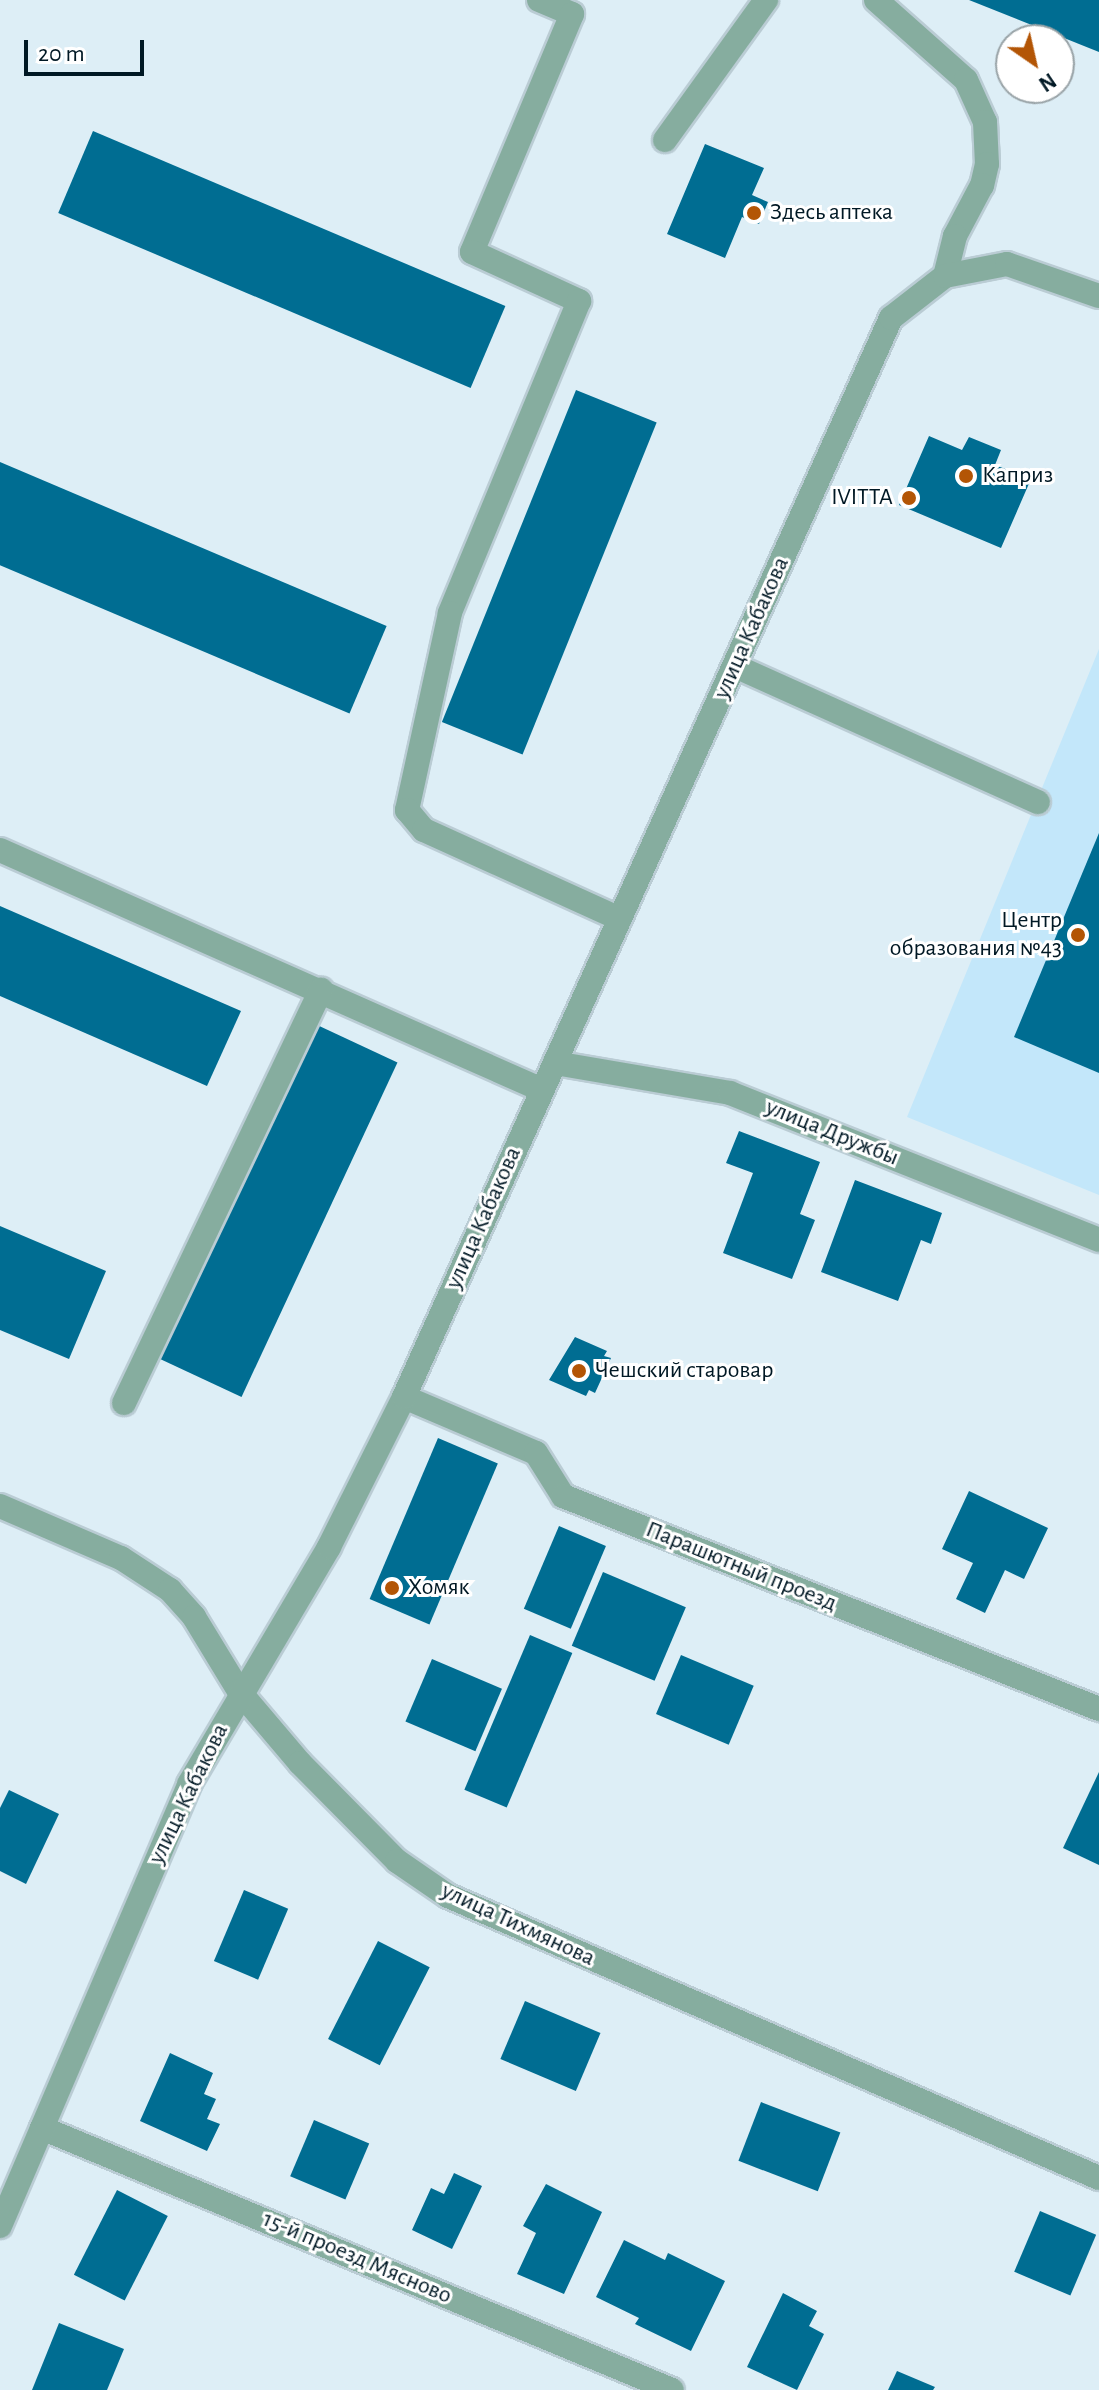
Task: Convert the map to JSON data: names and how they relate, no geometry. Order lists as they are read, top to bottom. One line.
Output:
{"streets":{"street":["улица Кабакова","улица Дружбы","Парашютный проезд","улица Тихмянова","15-й проезд Мясново"]},"crossings":[["улица Кабакова","улица Дружбы"],["улица Кабакова","Парашютный проезд"],["улица Кабакова","улица Тихмянова"],["улица Кабакова","15-й проезд Мясново"]],"places":["Здесь аптека","Каприз","IVITTA","Центр образования №43","Чешский старовар","Хомяк"],"scale_bar":"20 m","north":"bottom right"}
